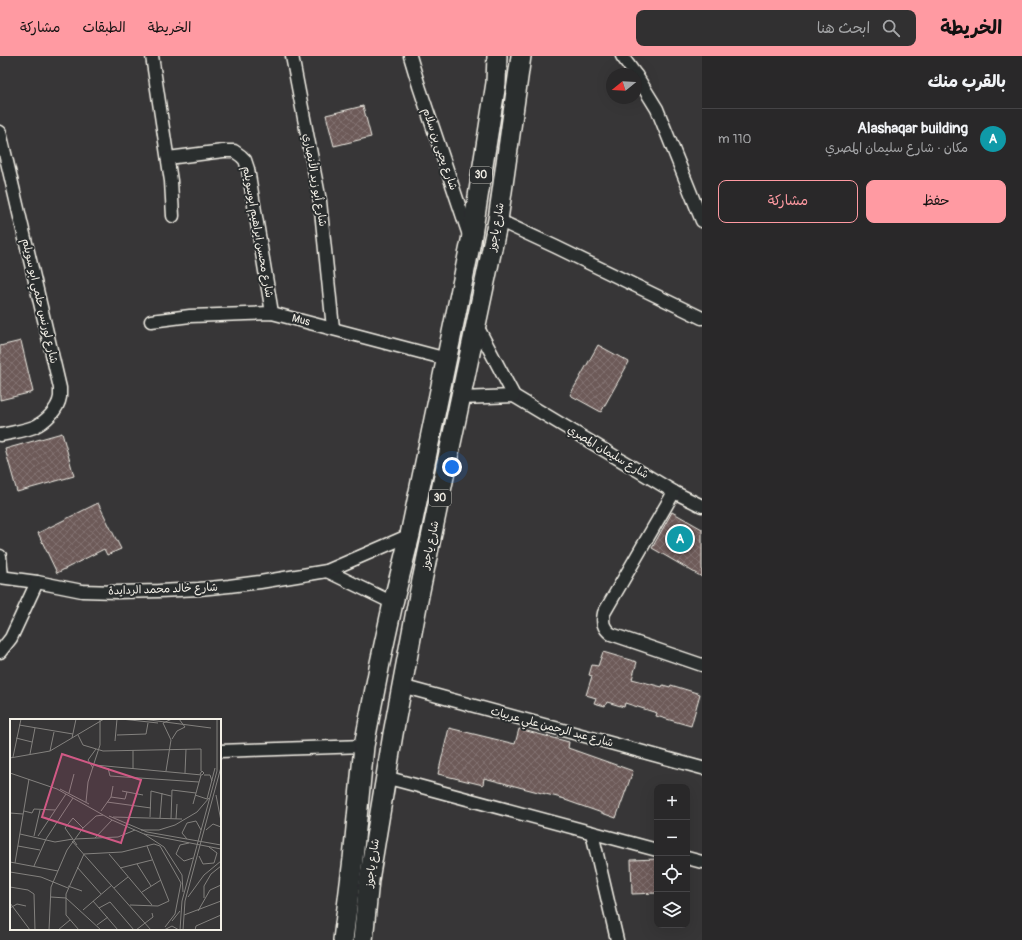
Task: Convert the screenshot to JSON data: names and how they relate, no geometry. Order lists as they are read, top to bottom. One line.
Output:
{"streets":{"main road":["30","شارع ياجوز"],"street":["شارع يحيى بن سلام","شارع أبو زيد الأنصاري","شارع محسن ابراهيم ابوسويلم","شارع لورنس حلمي ابو سويلم","Mus","شارع سليمان المصري","شارع خالد محمد الردايدة","شارع عبد الرحمن علي عربيات"]},"crossings":[["شارع يحيى بن سلام","شارع ياجوز"],["شارع أبو زيد الأنصاري","Mus"],["شارع ياجوز","Mus"],["شارع ياجوز","شارع خالد محمد الردايدة"],["شارع ياجوز","شارع عبد الرحمن علي عربيات"],["شارع محسن ابراهيم ابوسويلم","Mus"]],"north":"left","page":{"header":"الخريطة","search":"ابحث هنا","nav":["الخريطة","الطبقات","مشاركة"],"heading":"بالقرب منك","list":[{"mark":"A","name":"Alashaqar building","note":"مكان · شارع سليمان المصري","value":"110 m"}],"buttons":["حفظ","مشاركة"],"pins":"A","map_buttons":["+","−"]}}
